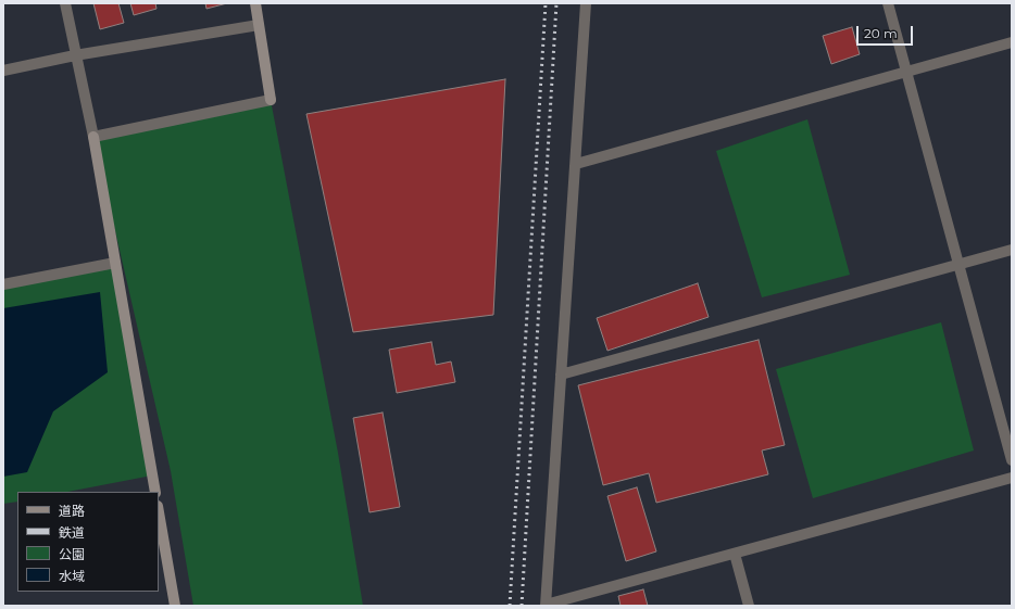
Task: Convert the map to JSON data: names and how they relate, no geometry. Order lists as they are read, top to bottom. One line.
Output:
{"legend":["道路","鉄道","公園","水域"],"scale_bar":"20 m"}
